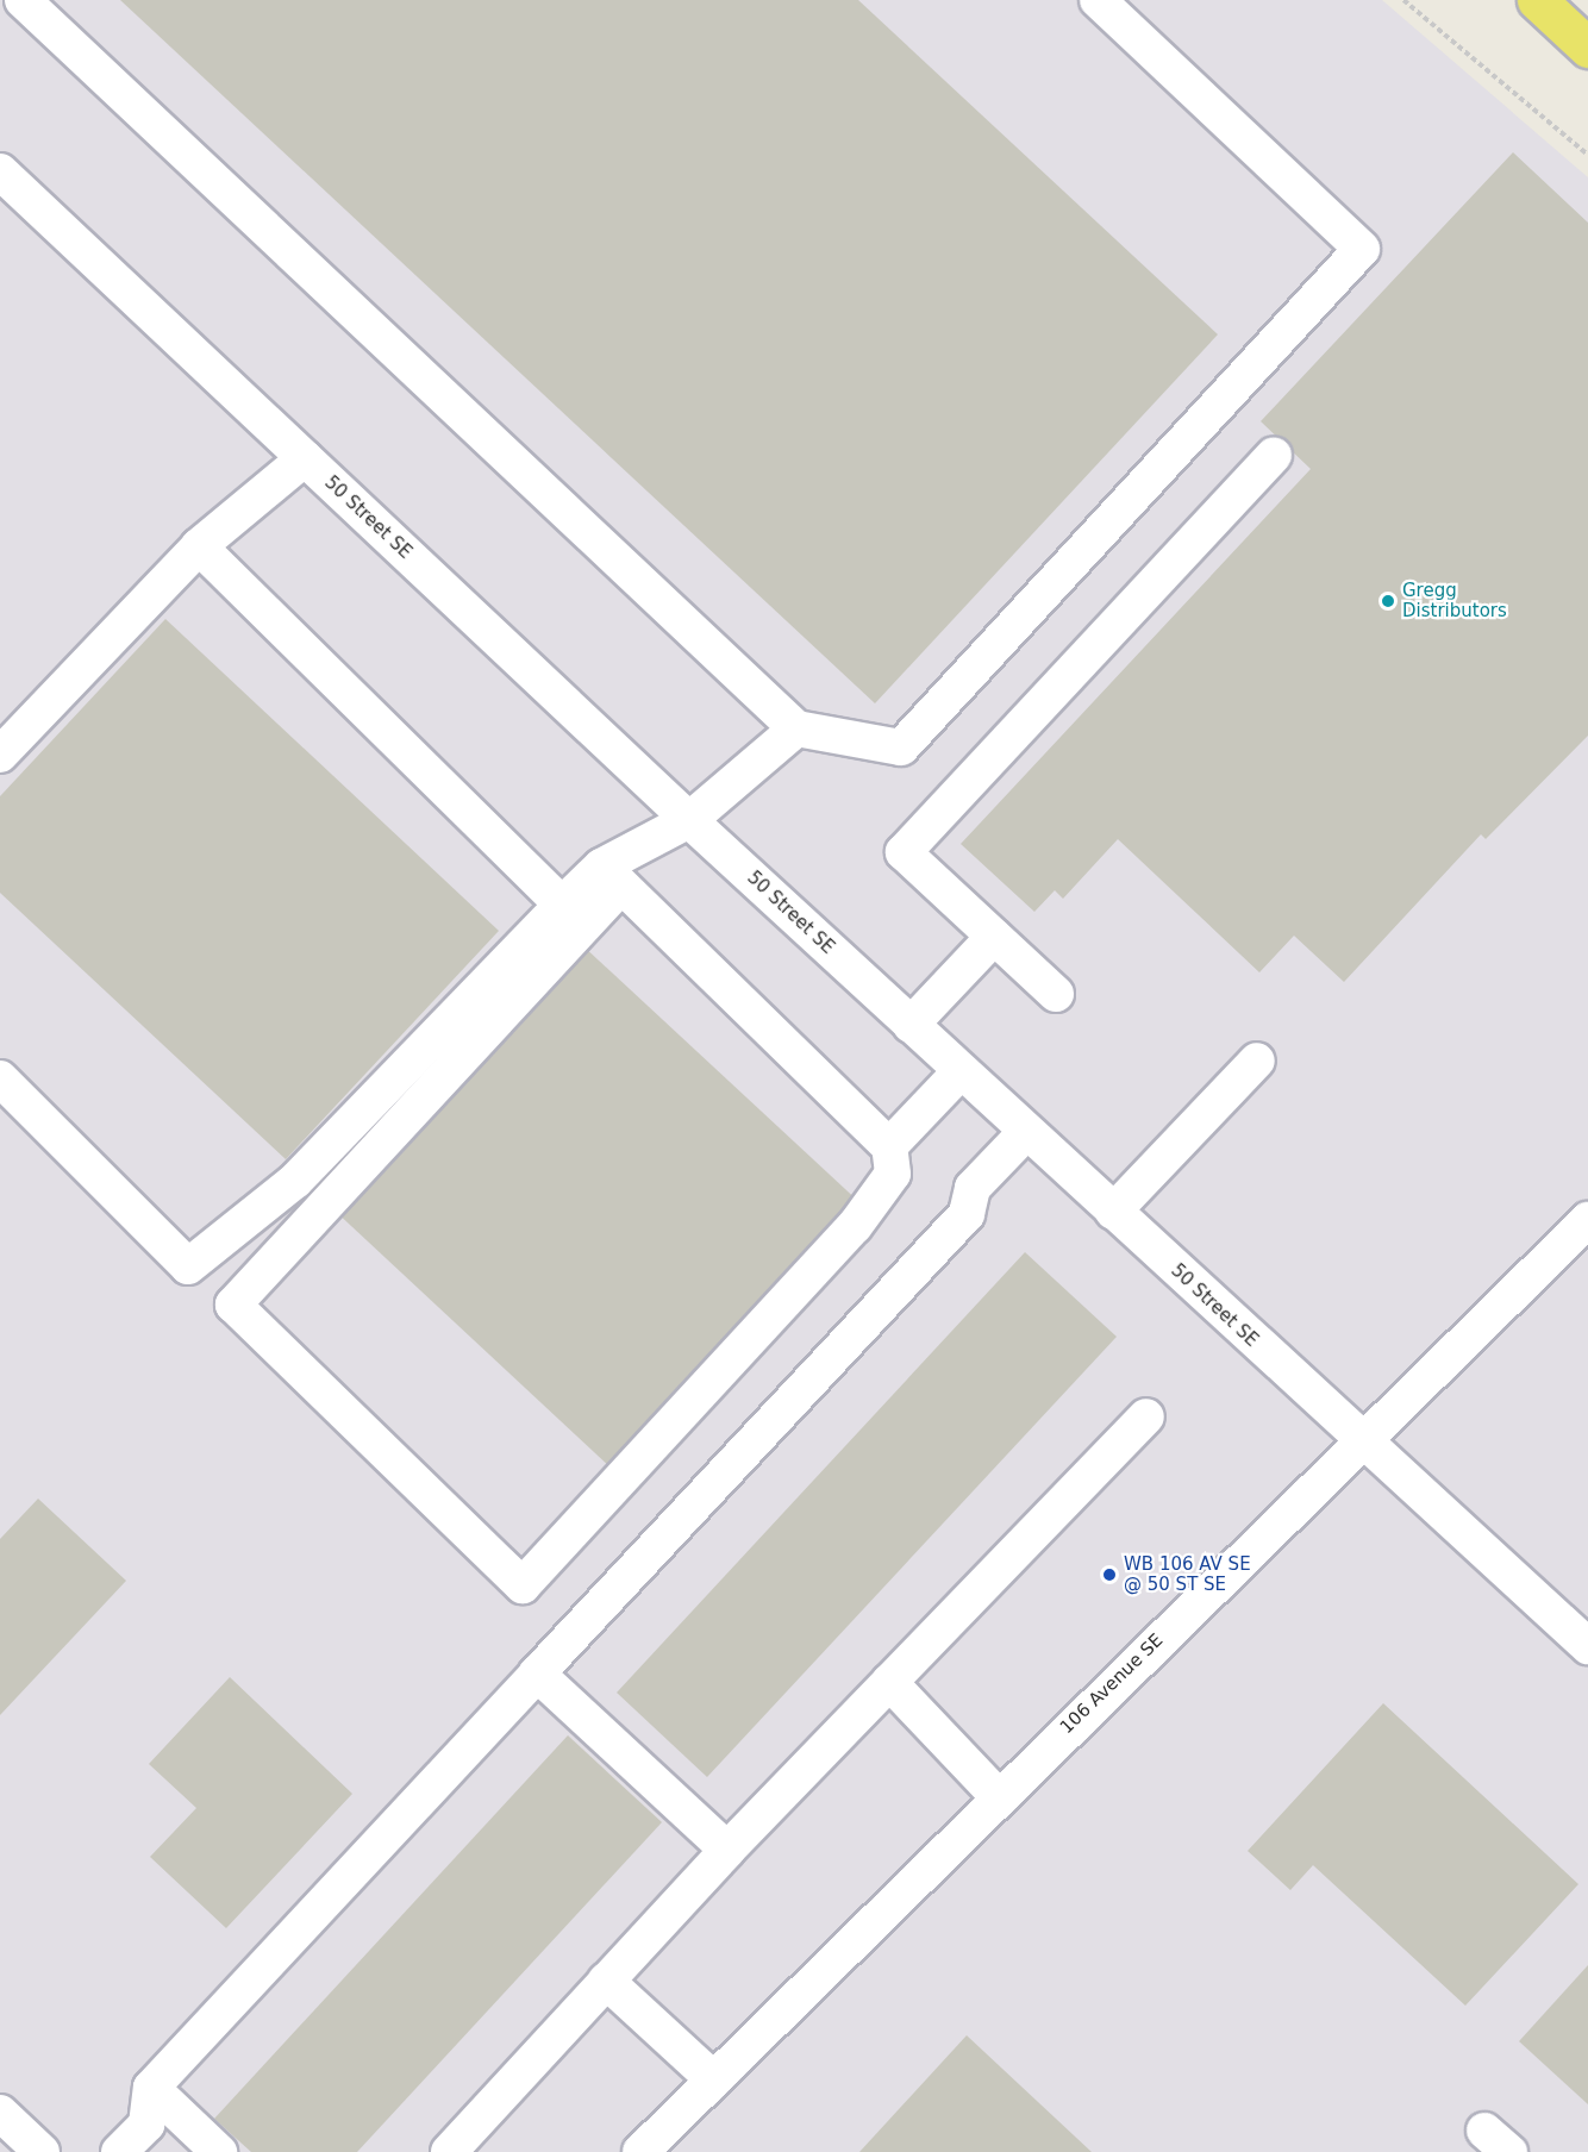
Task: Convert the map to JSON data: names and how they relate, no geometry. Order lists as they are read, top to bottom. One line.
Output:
{"streets":{"street":["50 Street SE","106 Avenue SE"]},"crossings":[["50 Street SE","106 Avenue SE"]],"places":["Gregg Distributors","WB 106 AV SE @ 50 ST SE"]}
